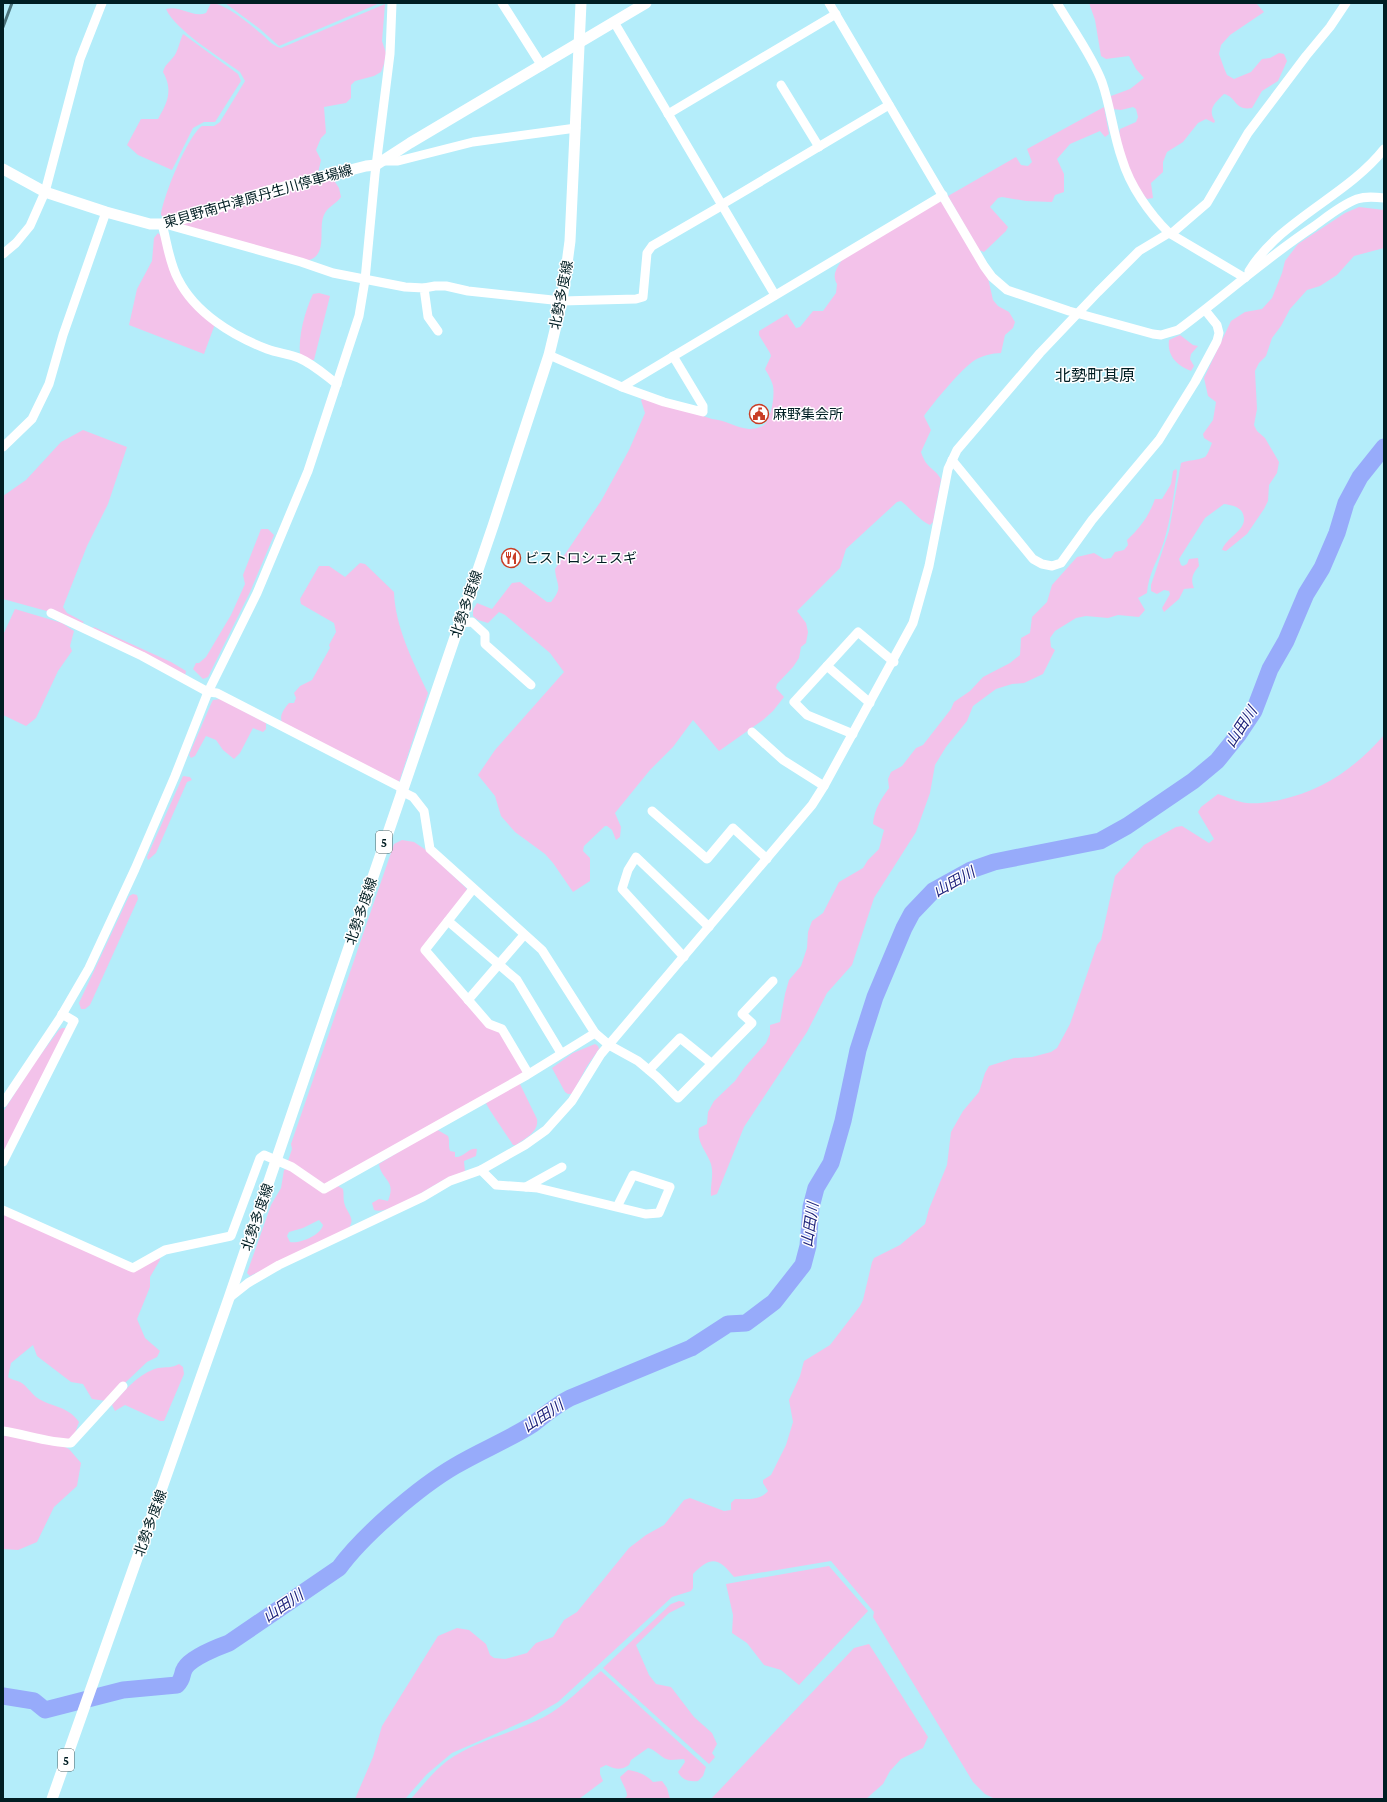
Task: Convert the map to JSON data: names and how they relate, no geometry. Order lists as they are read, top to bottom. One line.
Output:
{"streets":{"main road":["東貝野南中津原丹生川停車場線","北勢多度線","5"]},"crossings":[["東貝野南中津原丹生川停車場線","北勢多度線"]],"districts":["北勢町其原"],"water":["山田川"],"places":{"public building":["麻野集会所"],"restaurant":["ビストロシェスギ"]}}
